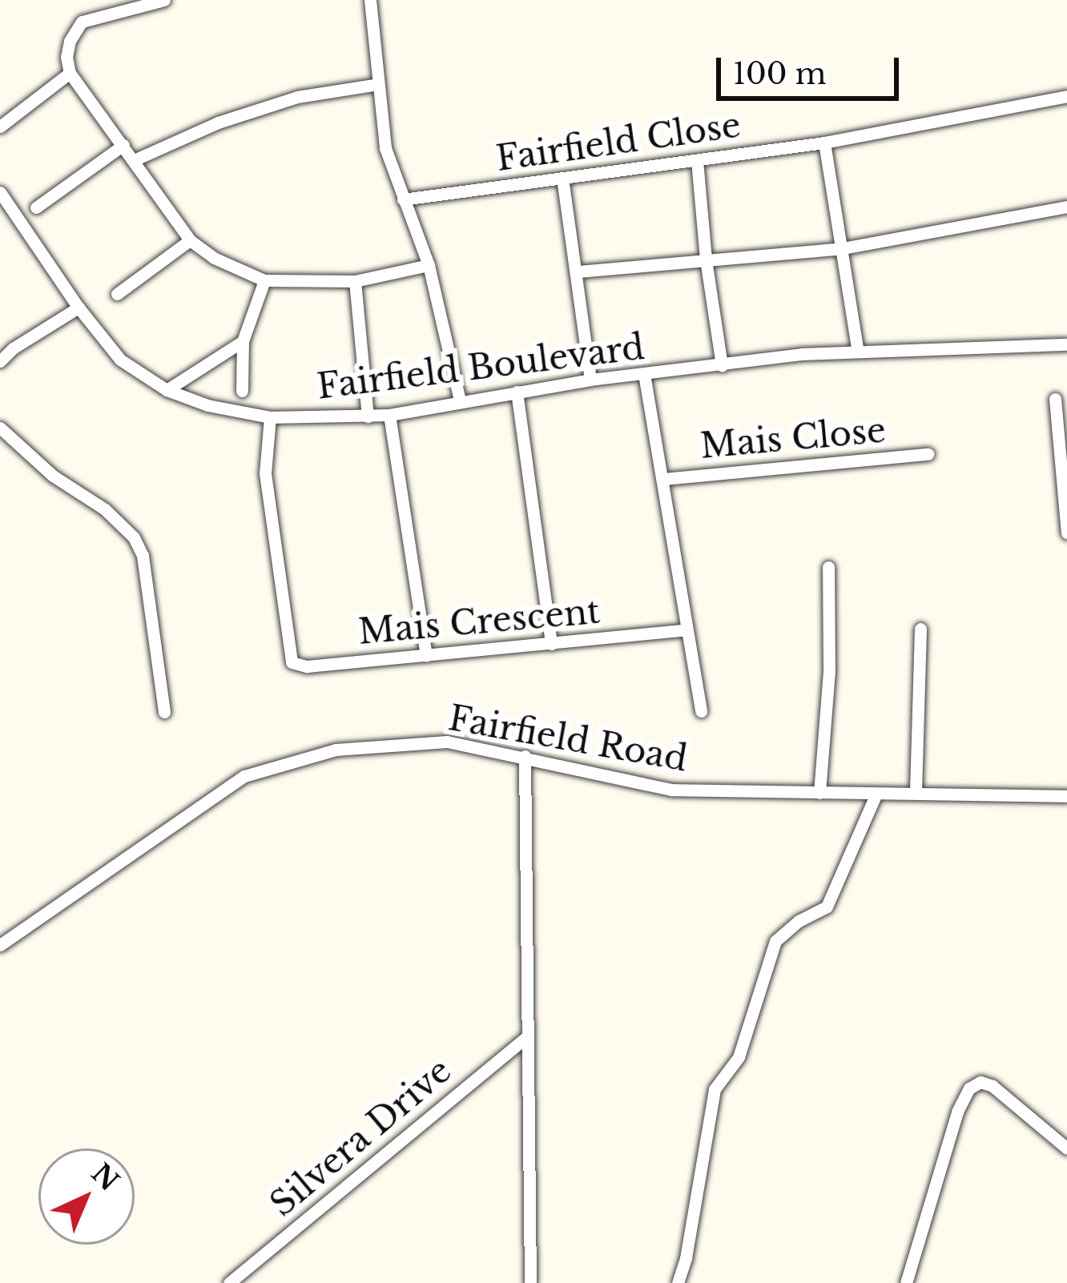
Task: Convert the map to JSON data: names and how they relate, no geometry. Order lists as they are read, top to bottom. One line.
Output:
{"streets":{"street":["Fairfield Close","Fairfield Boulevard","Mais Close","Mais Crescent","Fairfield Road","Silvera Drive"]},"crossings":[["Fairfield Boulevard","Mais Crescent"]],"scale_bar":"100 m","north":"top right"}
